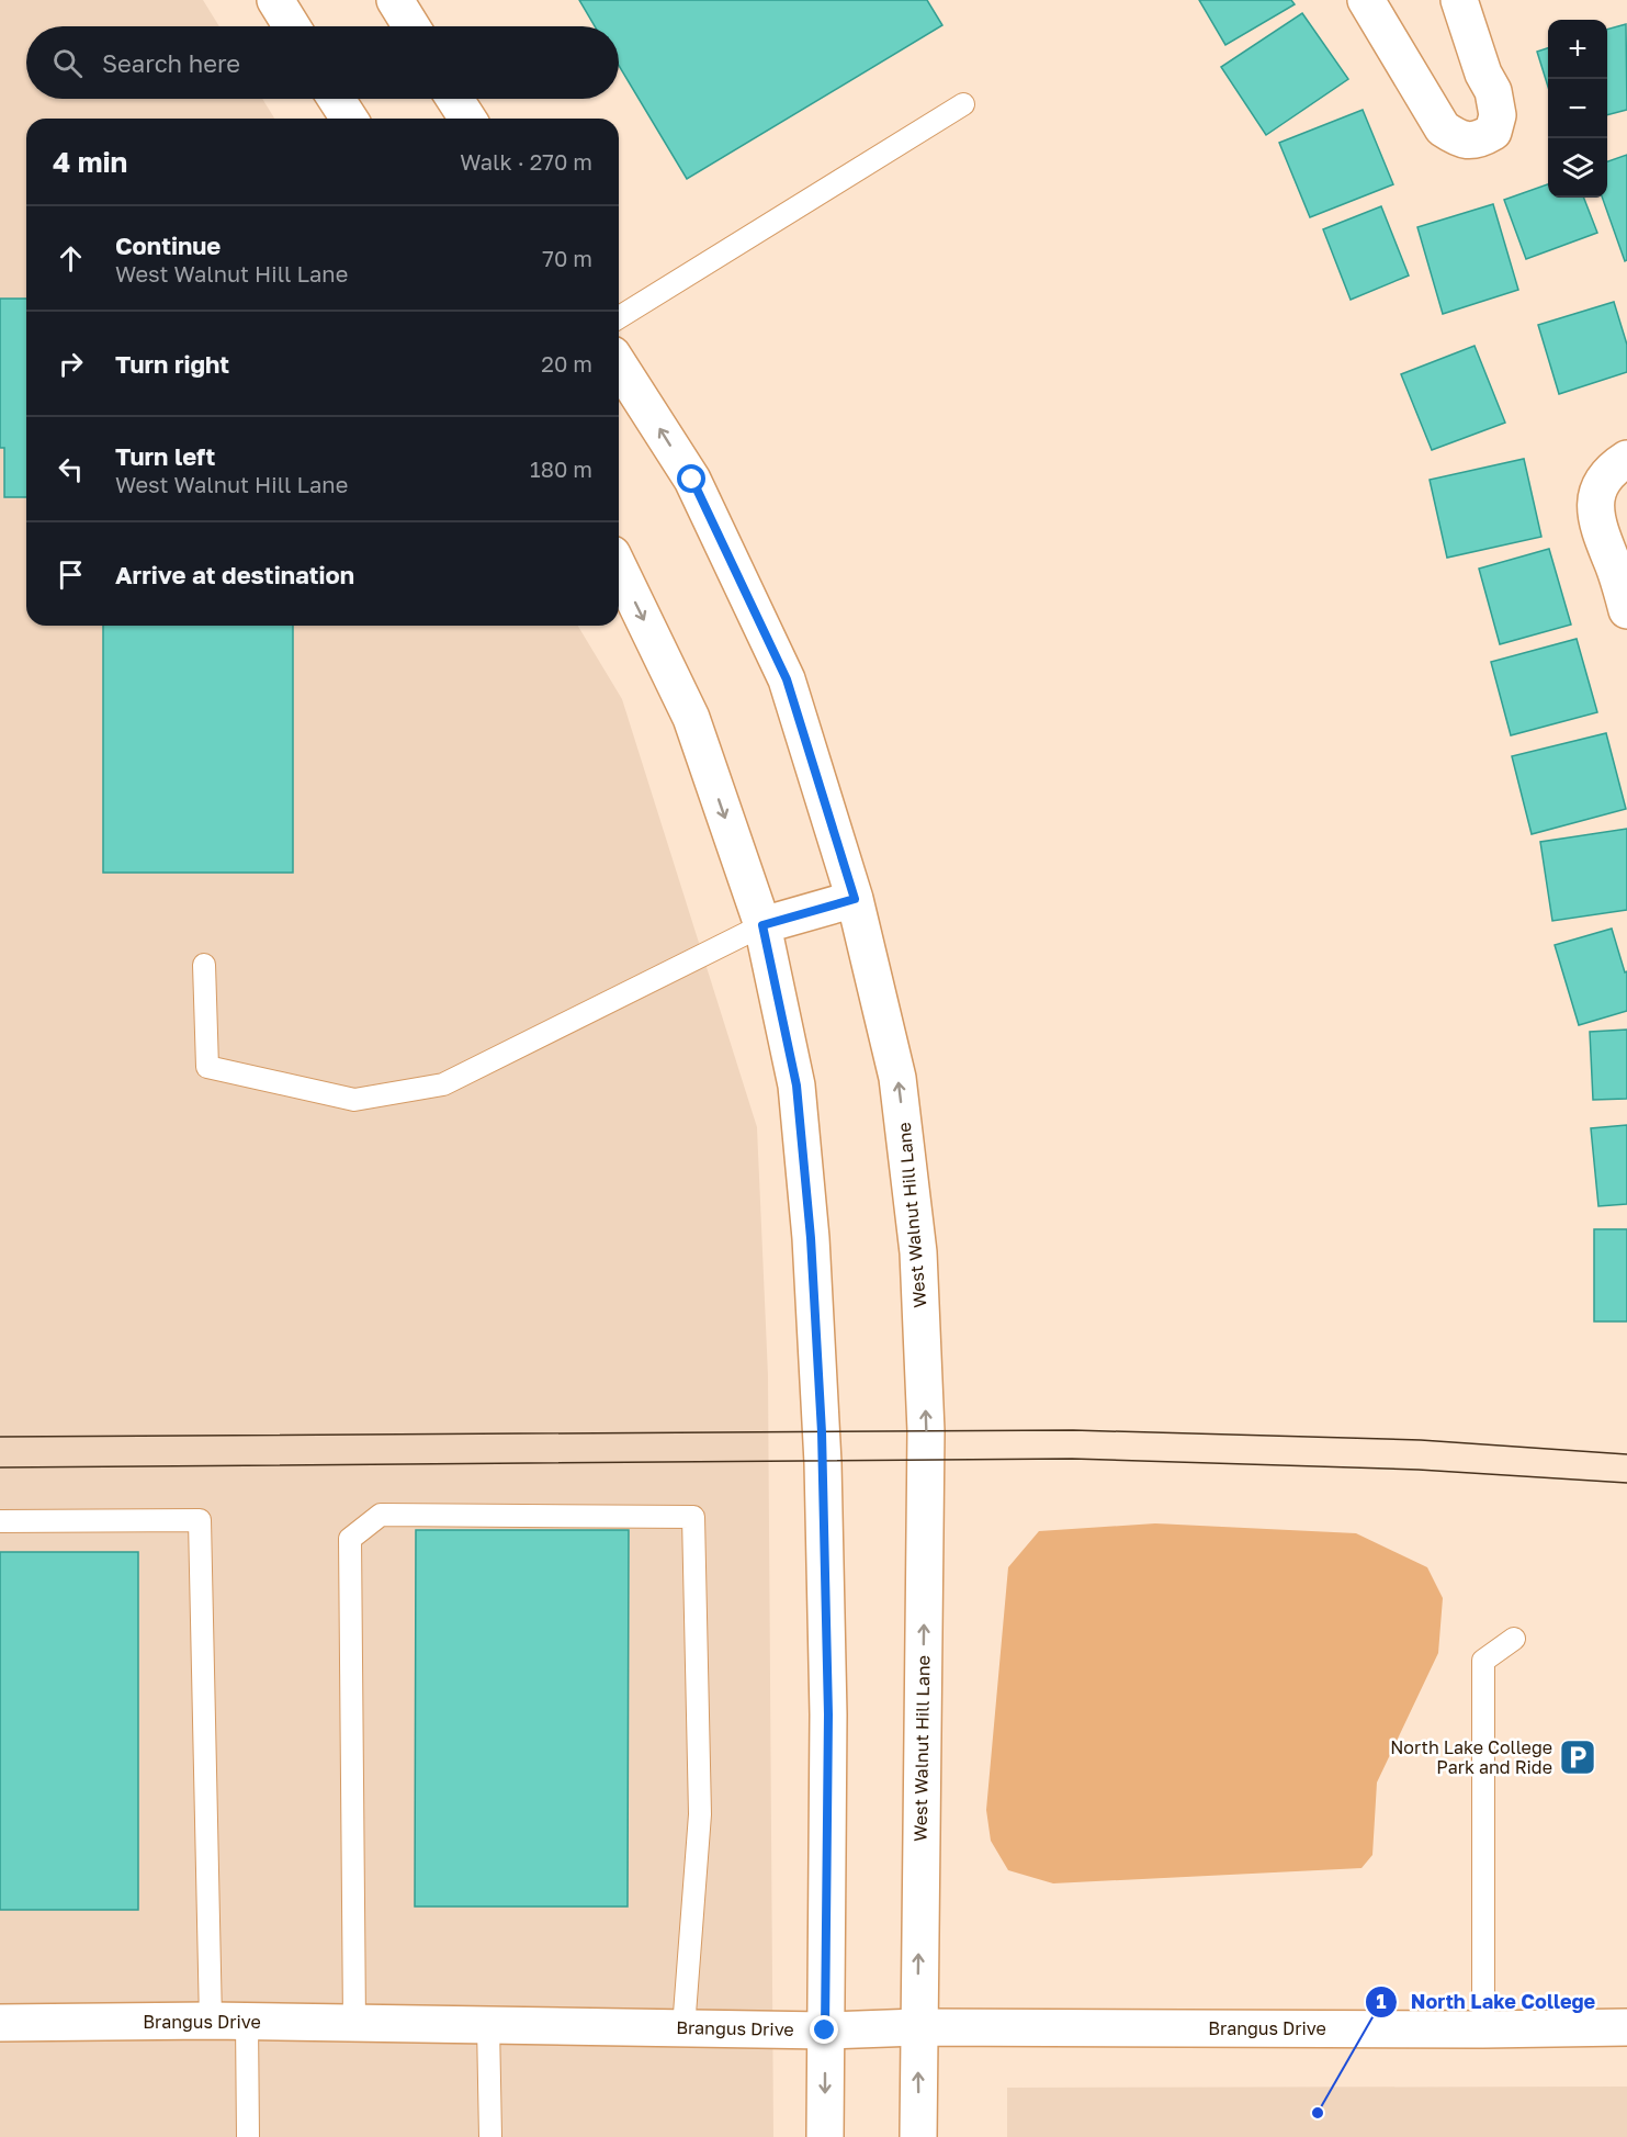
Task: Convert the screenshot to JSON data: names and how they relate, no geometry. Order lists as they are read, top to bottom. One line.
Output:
{"streets":{"main road":["West Walnut Hill Lane","Brangus Drive"]},"crossings":[["West Walnut Hill Lane","Brangus Drive"]],"places":{"parking":["North Lake College Park and Ride"],"other":["North Lake College"]},"page":{"map_buttons":["+","−"],"search":"Search here","heading":["4 min","Walk · 270 m"],"list":[["Continue","West Walnut Hill Lane","70 m"],["Turn right","20 m"],["Turn left","West Walnut Hill Lane","180 m"],"Arrive at destination"]}}
